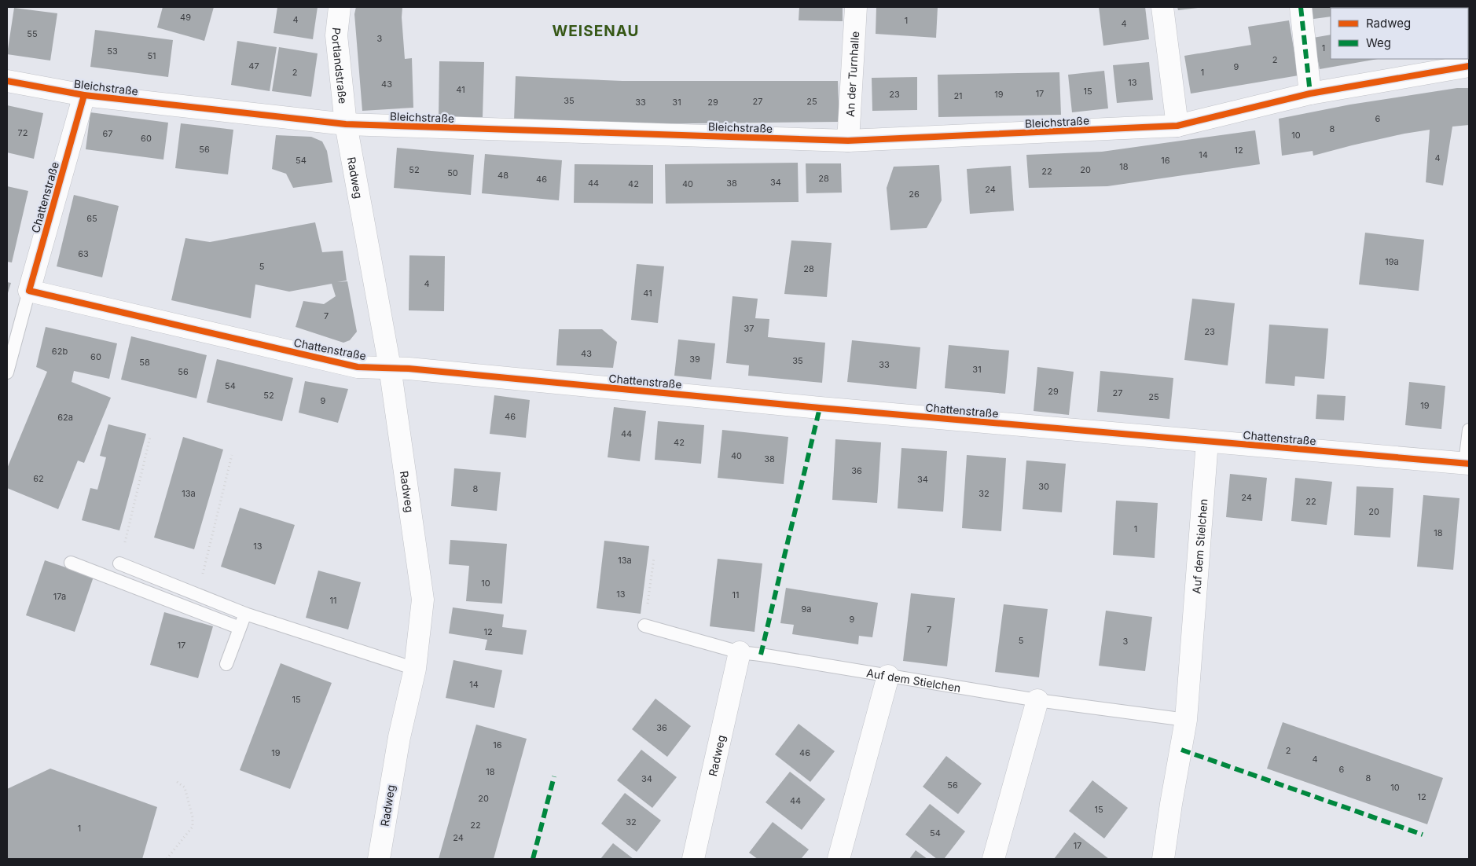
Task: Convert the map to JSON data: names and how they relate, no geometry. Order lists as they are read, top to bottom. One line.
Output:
{"streets":{"street":["Portlandstraße","An der Turnhalle","Bleichstraße","Radweg","Chattenstraße","Auf dem Stielchen"]},"crossings":[["Portlandstraße","Bleichstraße"],["Portlandstraße","Radweg"],["An der Turnhalle","Bleichstraße"],["Bleichstraße","Radweg"],["Bleichstraße","Chattenstraße"],["Radweg","Chattenstraße"],["Radweg","Auf dem Stielchen"],["Chattenstraße","Auf dem Stielchen"]],"districts":["WEISENAU"],"house_numbers":["49","4","1","4","55","3","1","53","51","2","47","9","2","1","13","43","41","15","17","23","19","21","35","27","25","33","31","29","6","8","72","67","10","60","56","12","14","4","54","16","18","52","20","22","50","48","28","46","34","44","38","42","40","24","26","65","63","19a","5","28","4","41","7","37","23","62b","43","60","39","35","58","33","31","56","54","29","27","52","25","9","19","46","62a","44","42","40","38","36","62","34","30","8","13a","32","24","22","20","1","18","13","13a","10","13","11","17a","11","9a","9","7","12","5","3","17","14","15","36","16","2","19","46","4","6","18","8","34","56","10","12","20","44","15","32","22","1","54","24","17"],"legend":["Radweg","Weg"]}
